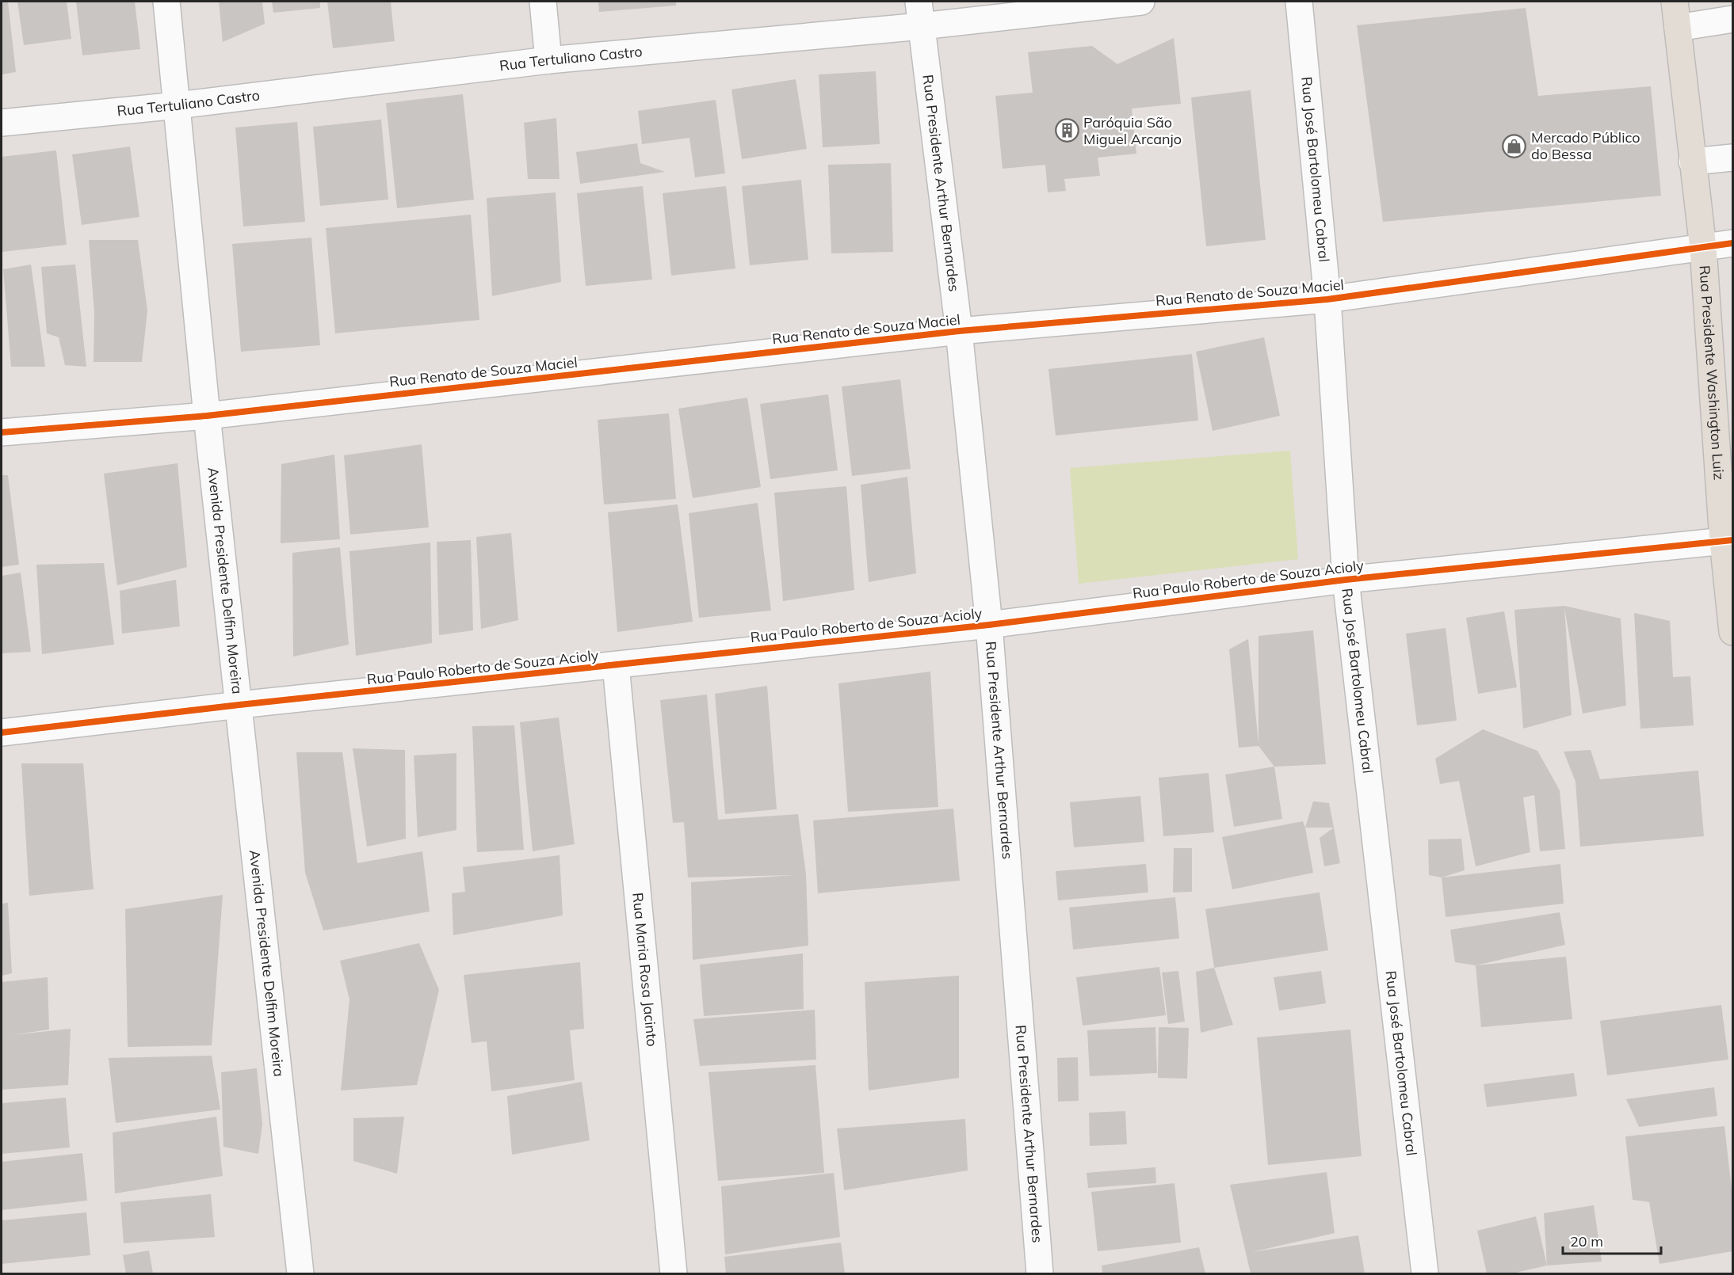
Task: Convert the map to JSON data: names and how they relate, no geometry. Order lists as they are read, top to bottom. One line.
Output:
{"streets":{"main road":["Rua Presidente Washington Luiz"],"street":["Rua Tertuliano Castro","Rua José Bartolomeu Cabral","Rua Presidente Arthur Bernardes","Rua Renato de Souza Maciel","Rua Paulo Roberto de Souza Acioly","Avenida Presidente Delfim Moreira","Rua Maria Rosa Jacinto"]},"crossings":[["Rua Tertuliano Castro","Rua Presidente Arthur Bernardes"],["Rua Tertuliano Castro","Avenida Presidente Delfim Moreira"],["Rua José Bartolomeu Cabral","Rua Renato de Souza Maciel"],["Rua José Bartolomeu Cabral","Rua Paulo Roberto de Souza Acioly"],["Rua Presidente Arthur Bernardes","Rua Renato de Souza Maciel"],["Rua Presidente Arthur Bernardes","Rua Paulo Roberto de Souza Acioly"],["Rua Renato de Souza Maciel","Rua Presidente Washington Luiz"],["Rua Renato de Souza Maciel","Avenida Presidente Delfim Moreira"],["Rua Presidente Washington Luiz","Rua Paulo Roberto de Souza Acioly"],["Rua Paulo Roberto de Souza Acioly","Avenida Presidente Delfim Moreira"],["Rua Paulo Roberto de Souza Acioly","Rua Maria Rosa Jacinto"]],"places":{"building":["Paróquia São Miguel Arcanjo"],"shop":["Mercado Público do Bessa"]},"scale_bar":"20 m"}
